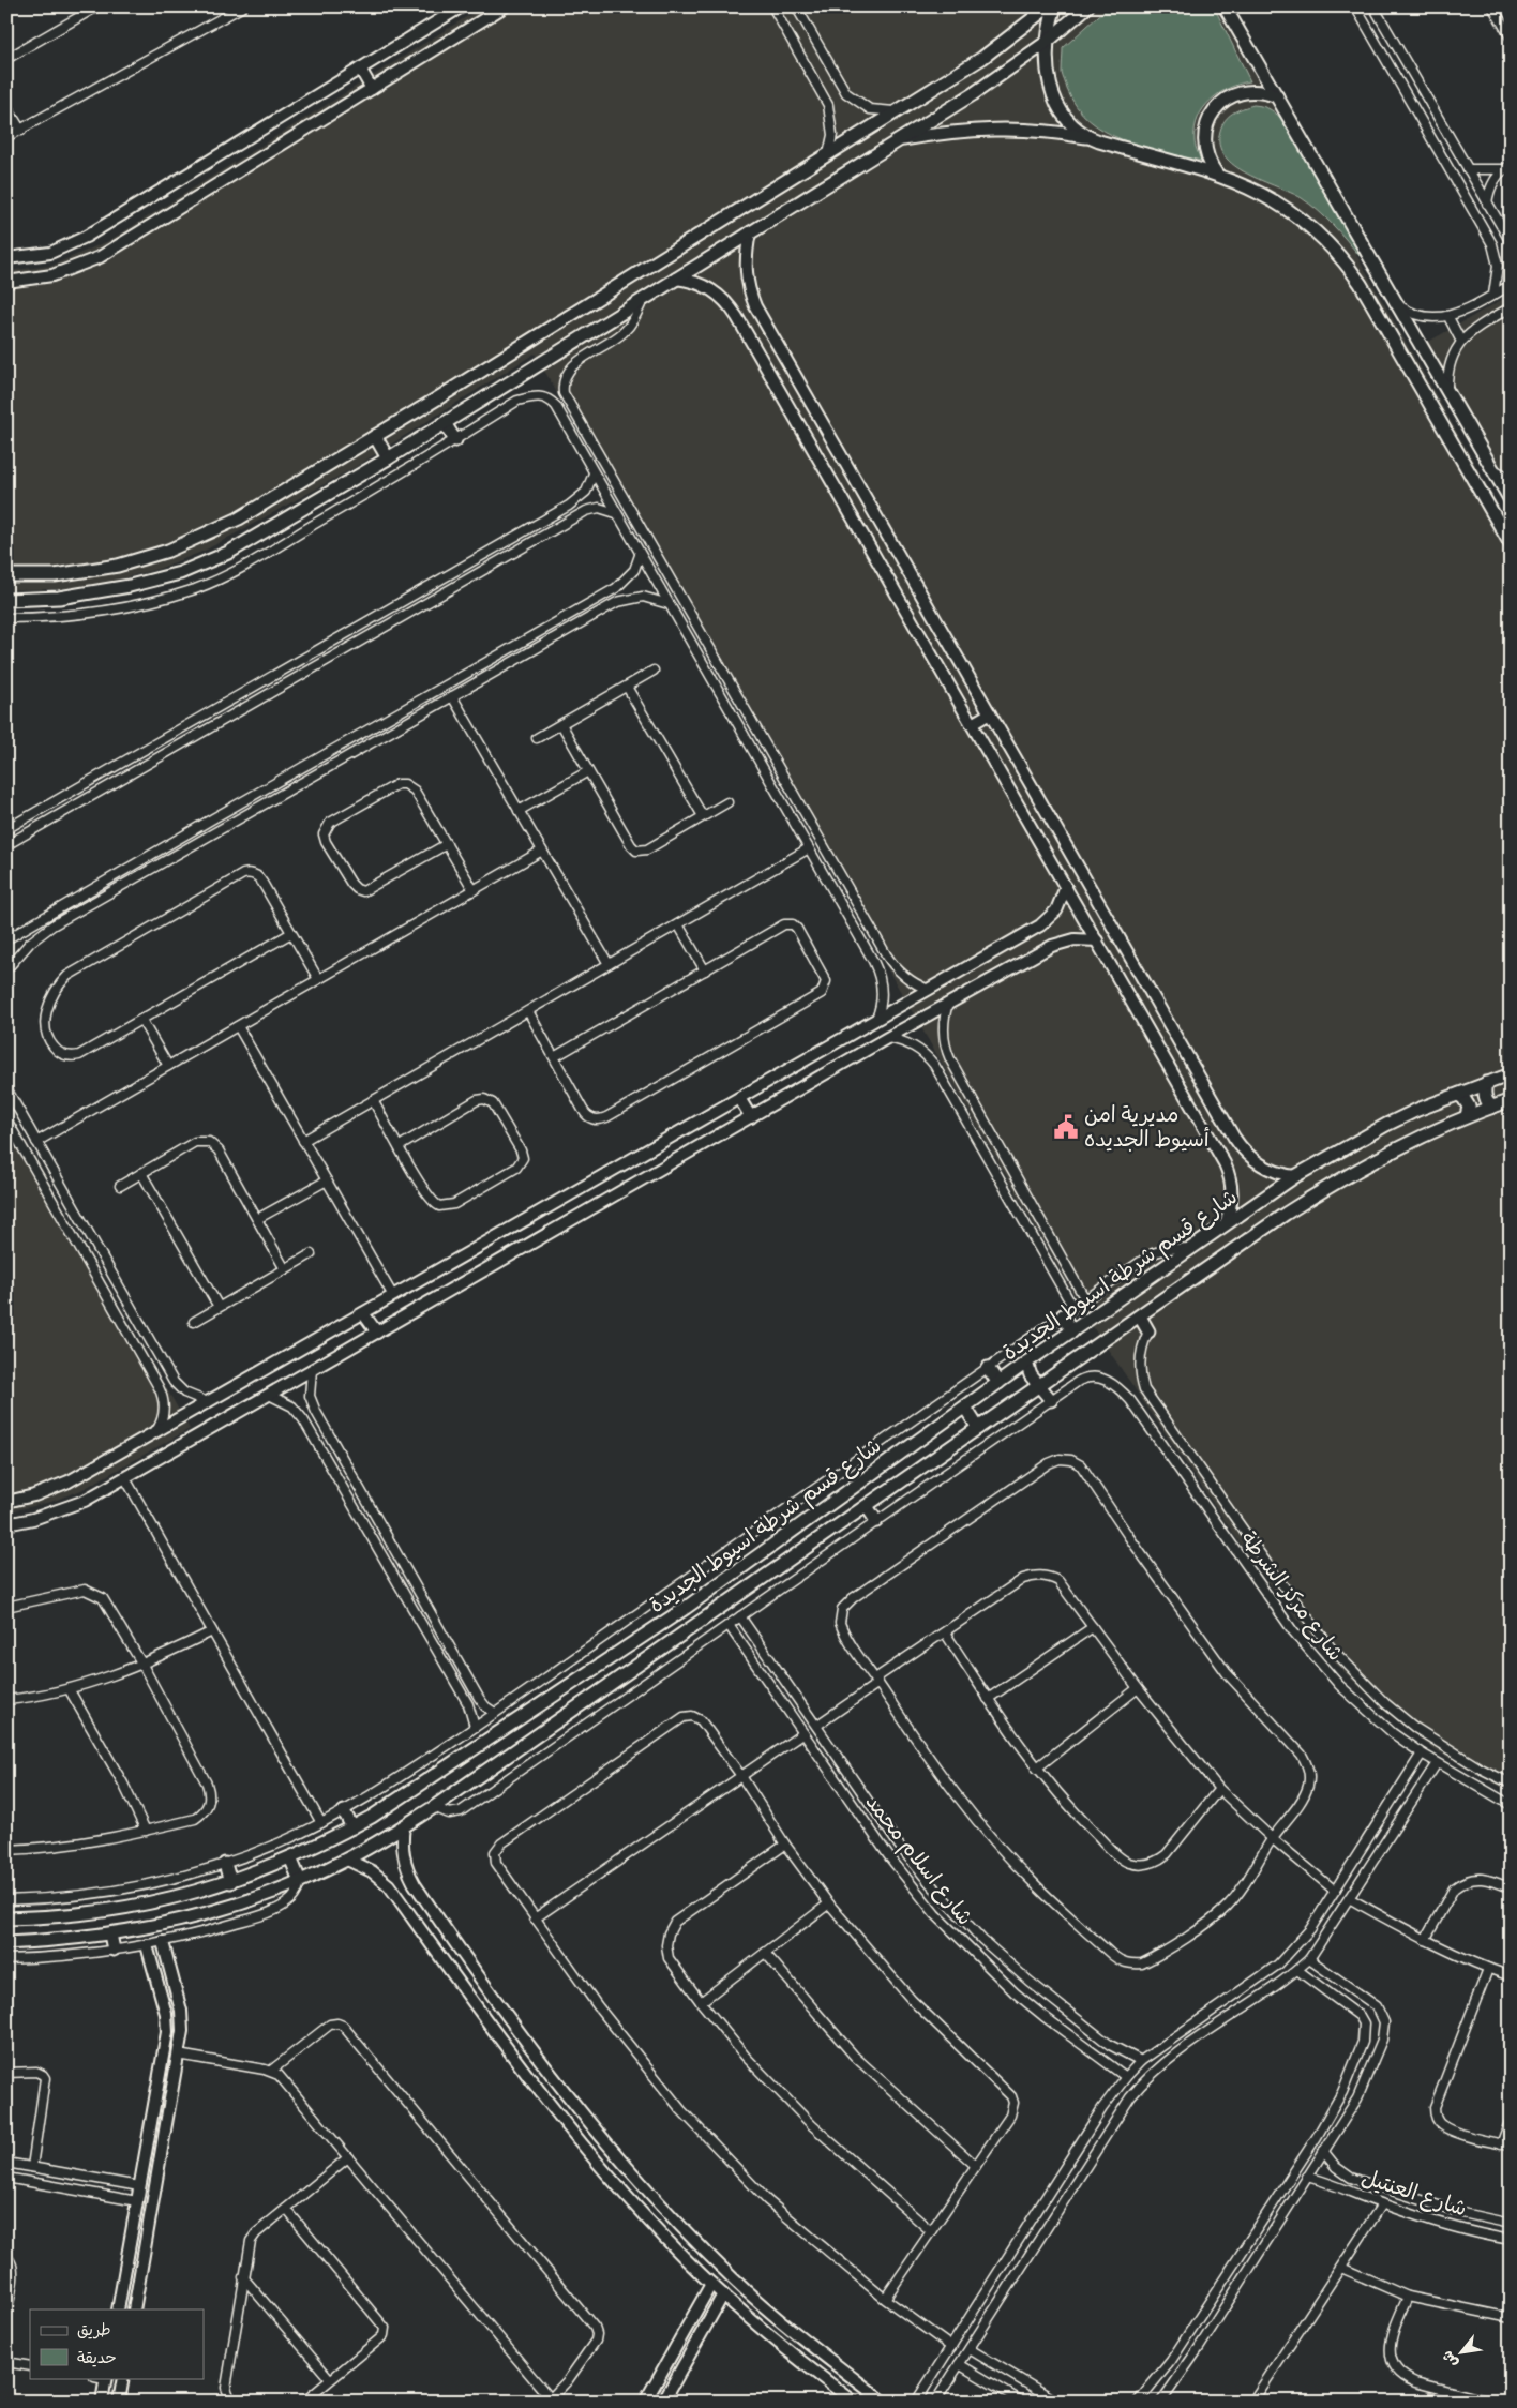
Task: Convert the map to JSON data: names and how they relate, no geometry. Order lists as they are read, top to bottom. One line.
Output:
{"streets":{"main road":["شارع قسم شرطة اسيوط الجديدة"],"street":["شارع مركز الشرطة","شارع اسلام محمد","شارع العنتيل"]},"places":{"public building":["مديرية امن أسيوط الجديده"]},"legend":["طريق","حديقة"],"north":"bottom left"}
